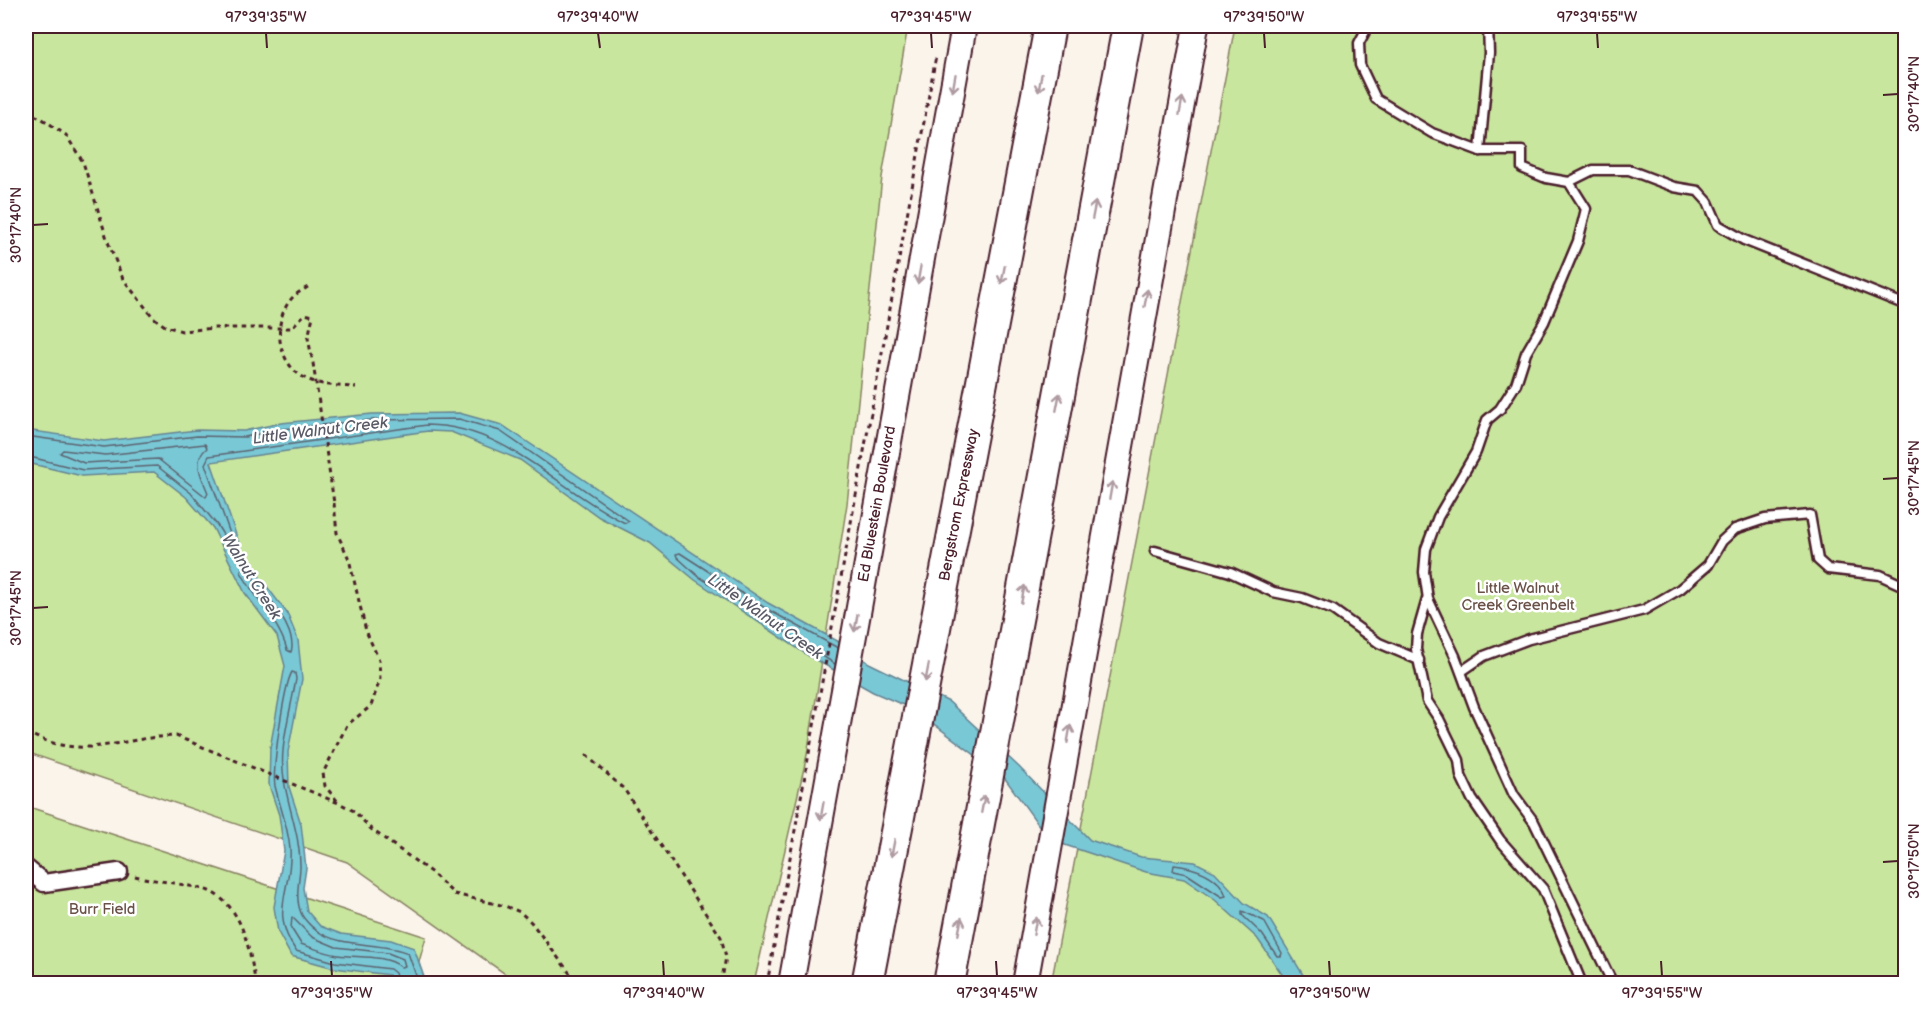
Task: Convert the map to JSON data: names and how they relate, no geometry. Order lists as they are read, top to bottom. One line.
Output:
{"streets":{"highway":["Bergstrom Expressway"],"main road":["Ed Bluestein Boulevard"]},"one_way":["Ed Bluestein Boulevard"],"water":["Little Walnut Creek","Walnut Creek"],"parks":["Little Walnut Creek Greenbelt","Burr Field"],"coordinates":["97°39'35\"W","97°39'40\"W","97°39'45\"W","97°39'50\"W","97°39'55\"W","30°17'40\"N","30°17'45\"N","30°17'50\"N"]}
